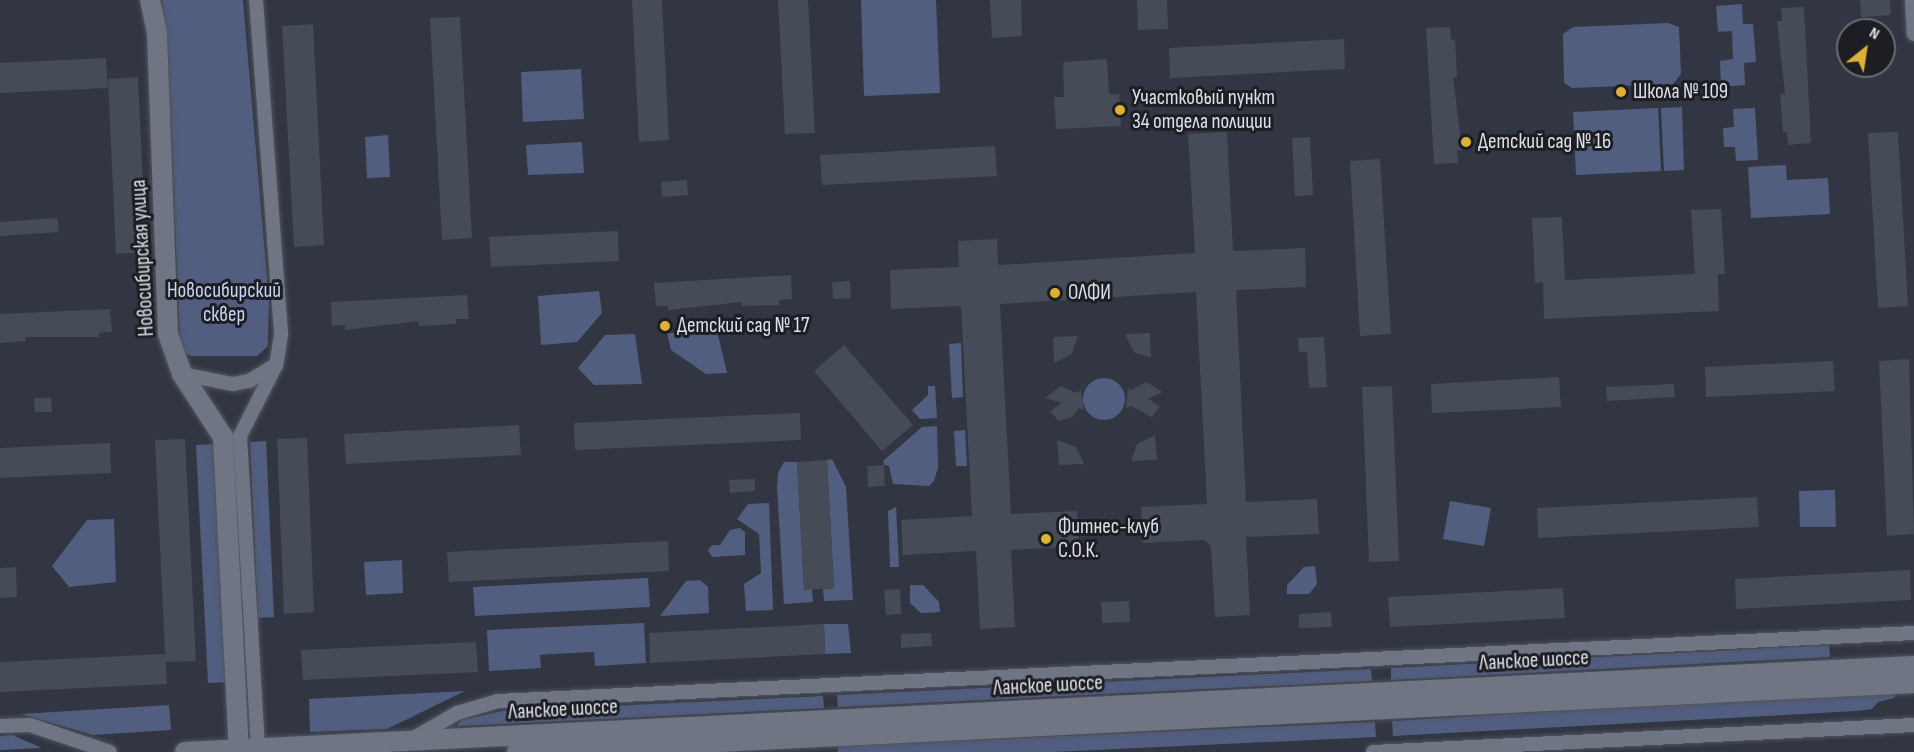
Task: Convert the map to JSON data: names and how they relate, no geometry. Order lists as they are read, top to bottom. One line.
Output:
{"streets":{"main road":["Новосибирская улица","Ланское шоссе"]},"crossings":[["Новосибирская улица","Ланское шоссе"]],"parks":["Новосибирский сквер"],"places":["Школа № 109","Участковый пункт 34 отдела полиции","Детский сад № 16","ОЛФИ","Детский сад № 17","Фитнес-клуб С.О.К."],"north":"top right"}
